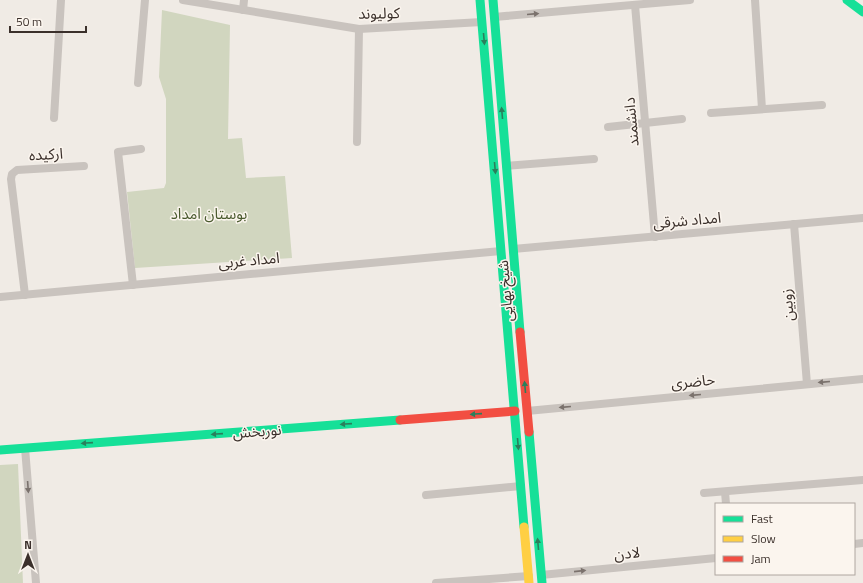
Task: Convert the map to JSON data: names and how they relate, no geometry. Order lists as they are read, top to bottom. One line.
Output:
{"streets":{"main road":["شیخ بهایی","نوربخش"],"street":["کولیوند","دانشمند","ارکیده","امداد شرقی","امداد غربی","زوبین","حاضری","لادن"]},"crossings":[["کولیوند","شیخ بهایی"],["دانشمند","امداد شرقی"],["ارکیده","امداد غربی"],["امداد شرقی","شیخ بهایی"],["امداد شرقی","زوبین"],["امداد غربی","شیخ بهایی"],["شیخ بهایی","حاضری"],["شیخ بهایی","نوربخش"],["شیخ بهایی","لادن"],["زوبین","حاضری"]],"one_way":["حاضری","نوربخش","لادن"],"parks":["بوستان امداد"],"legend":["Fast","Slow","Jam"],"scale_bar":"50 m","north":"top"}
